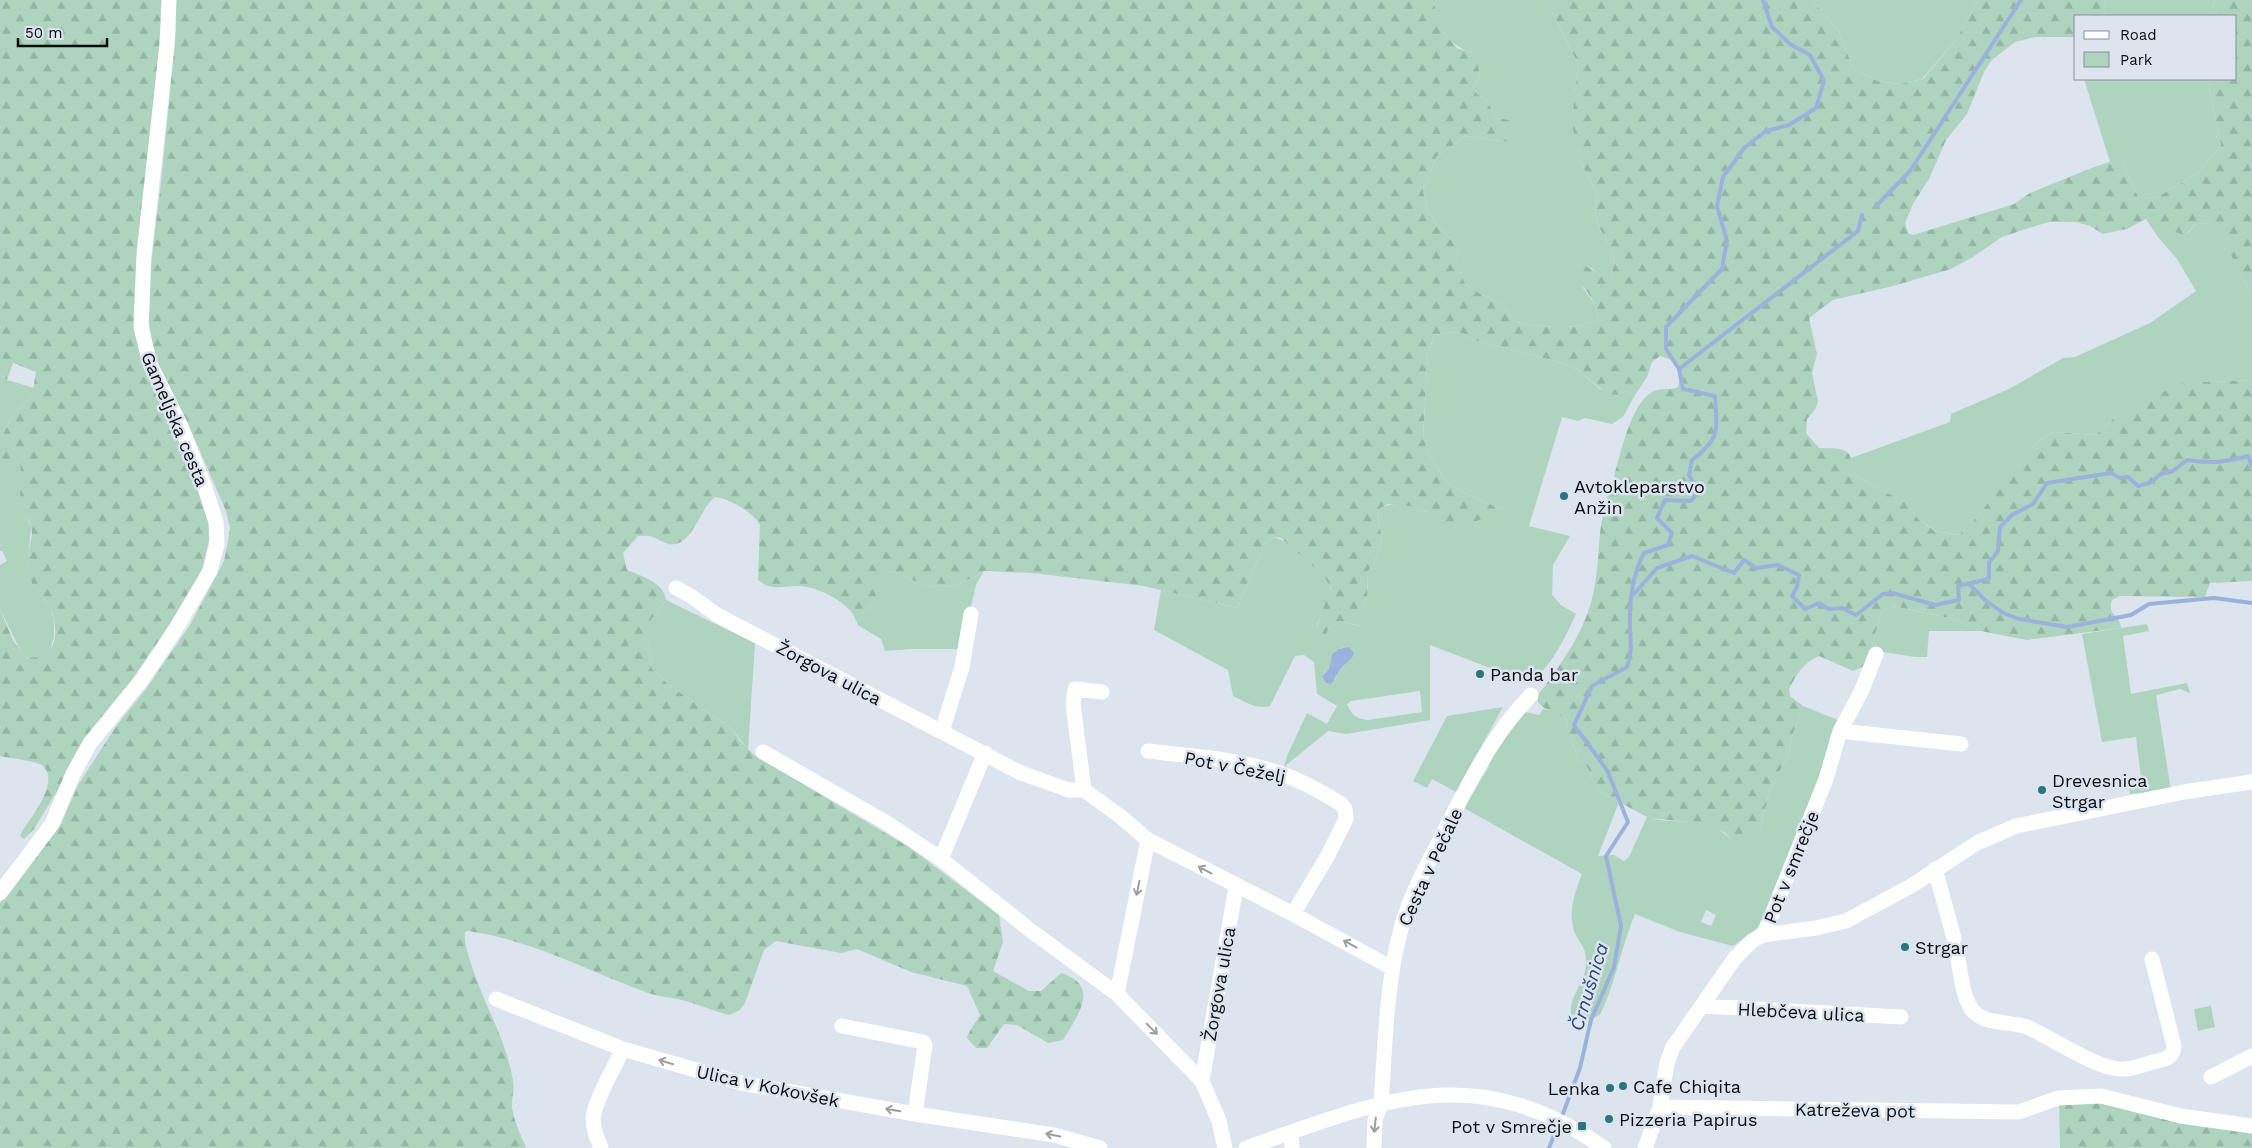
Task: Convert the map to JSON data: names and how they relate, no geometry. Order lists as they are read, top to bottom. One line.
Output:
{"streets":{"street":["Gameljska cesta","Žorgova ulica","Pot v Čeželj","Cesta v Pečale","Pot v smrečje","Hlebčeva ulica","Ulica v Kokovšek","Katreževa pot"]},"crossings":[["Žorgova ulica","Pot v Čeželj"],["Žorgova ulica","Cesta v Pečale"],["Pot v smrečje","Hlebčeva ulica"],["Pot v smrečje","Katreževa pot"]],"one_way":["Ulica v Kokovšek"],"water":["Črnušnica"],"places":{"other":["Avtokleparstvo Anžin","Panda bar","Drevesnica Strgar","Strgar","Cafe Chiqita","Lenka","Pizzeria Papirus"],"transit":["Pot v Smrečje"]},"legend":["Road","Park"],"scale_bar":"50 m"}
